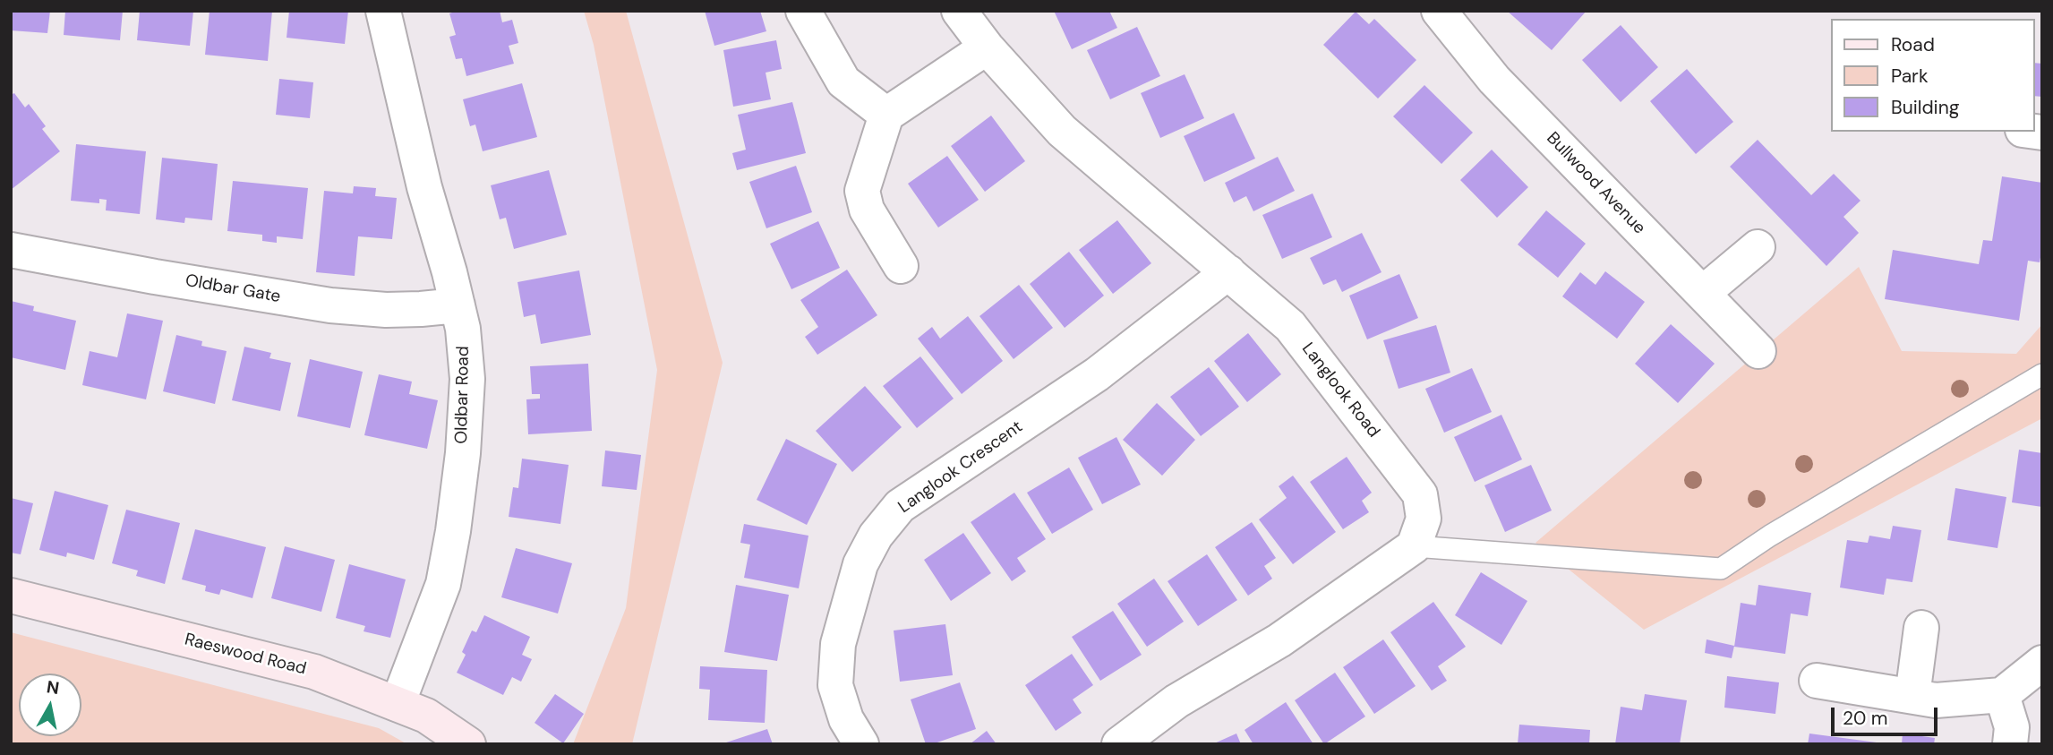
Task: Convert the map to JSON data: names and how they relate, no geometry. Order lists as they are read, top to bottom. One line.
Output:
{"streets":{"street":["Bullwood Avenue","Oldbar Gate","Langlook Road","Oldbar Road","Langlook Crescent","Raeswood Road"]},"crossings":[["Oldbar Gate","Oldbar Road"],["Langlook Road","Langlook Crescent"],["Oldbar Road","Raeswood Road"]],"legend":["Road","Park","Building"],"scale_bar":"20 m","north":"top"}
